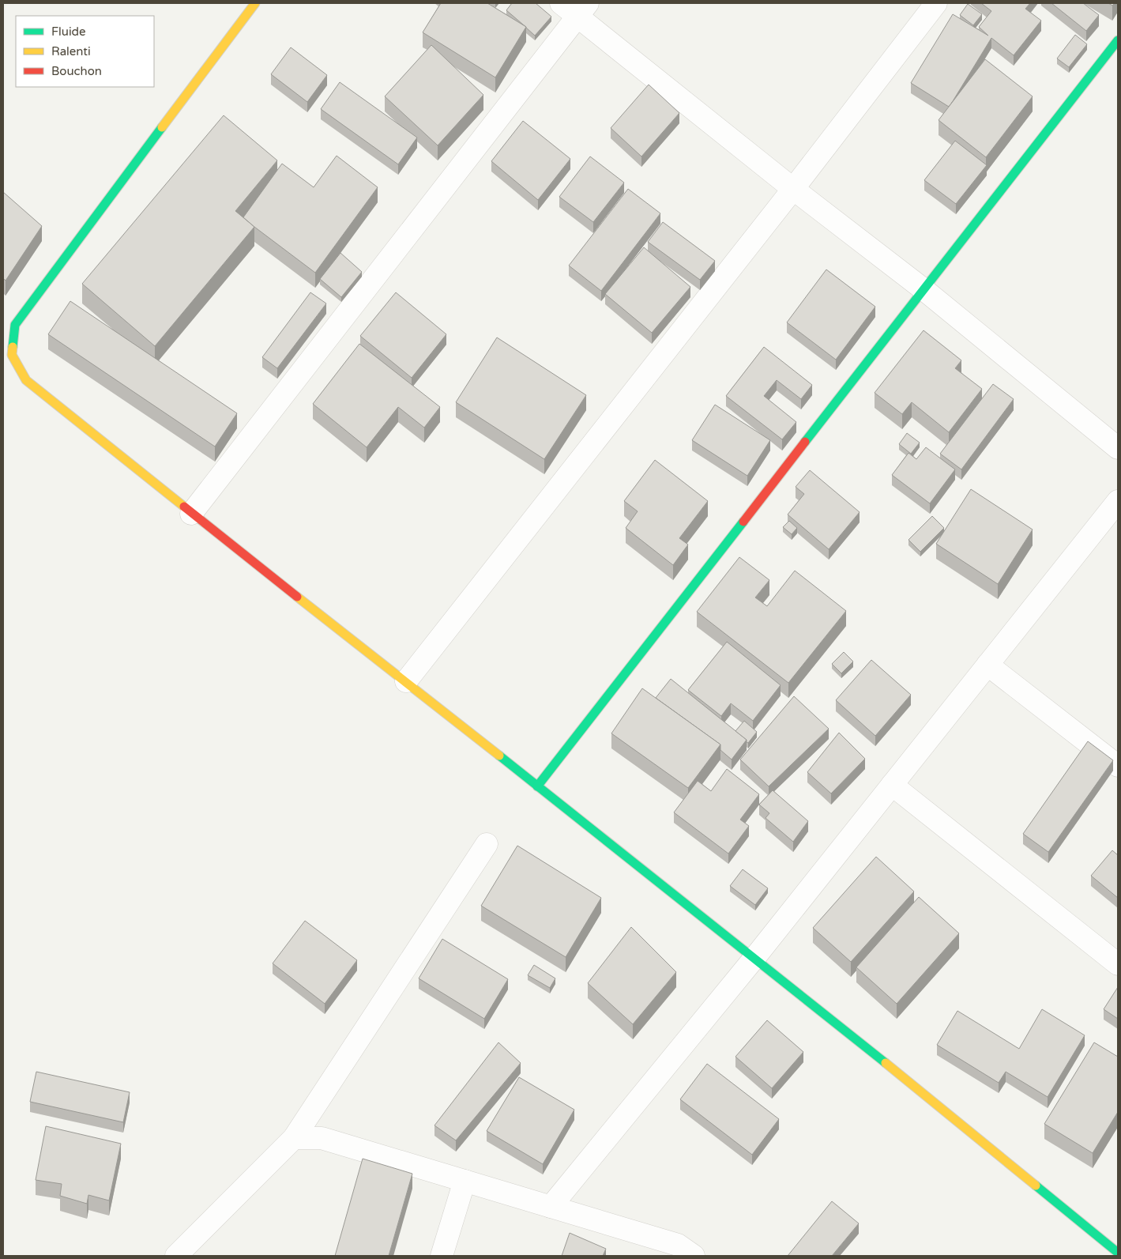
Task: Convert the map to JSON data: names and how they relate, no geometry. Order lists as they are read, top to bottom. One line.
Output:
{"legend":["Fluide","Ralenti","Bouchon"]}
